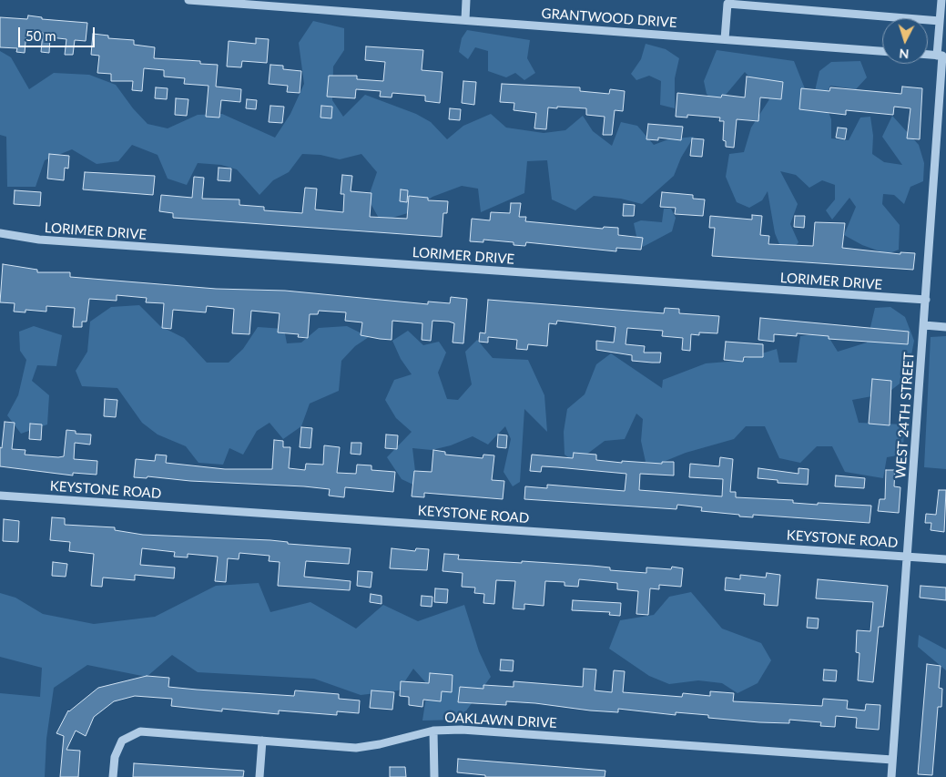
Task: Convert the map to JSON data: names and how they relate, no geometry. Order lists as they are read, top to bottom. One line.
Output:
{"streets":{"street":["GRANTWOOD DRIVE","LORIMER DRIVE","WEST 24TH STREET","KEYSTONE ROAD","OAKLAWN DRIVE"]},"crossings":[["LORIMER DRIVE","WEST 24TH STREET"],["WEST 24TH STREET","KEYSTONE ROAD"],["WEST 24TH STREET","OAKLAWN DRIVE"]],"scale_bar":"50 m","north":"bottom"}
